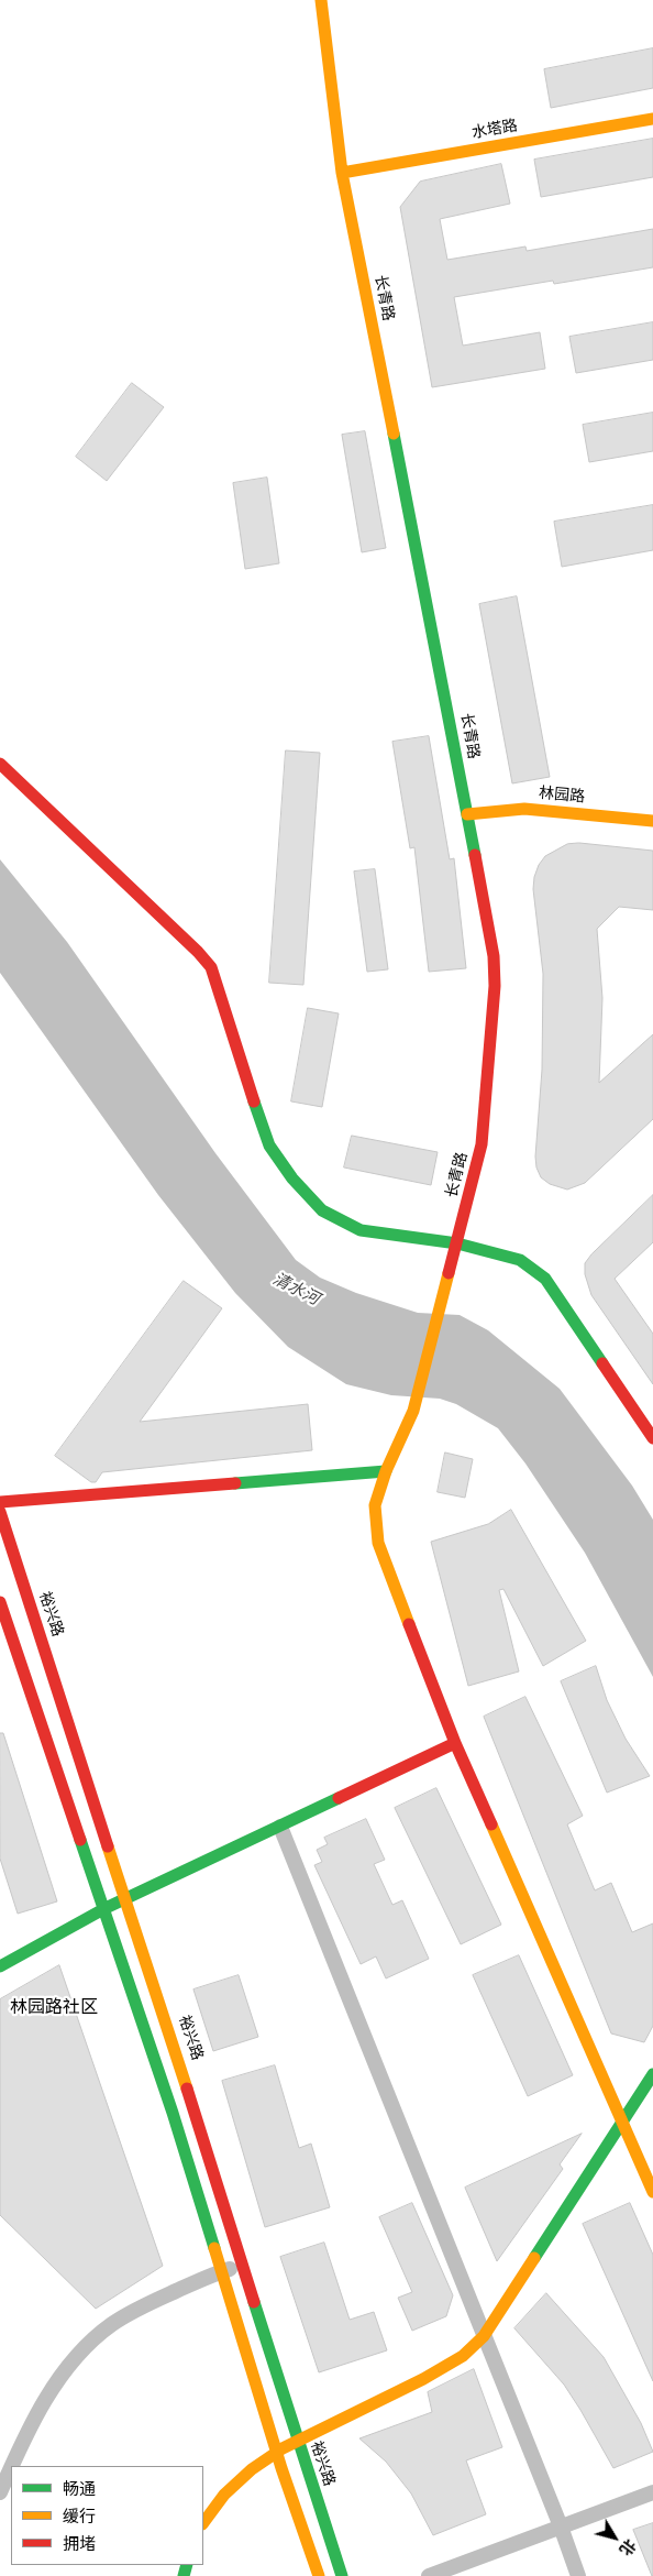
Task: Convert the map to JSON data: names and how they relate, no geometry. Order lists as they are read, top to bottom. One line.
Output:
{"streets":{"main road":["水塔路","长青路","林园路","裕兴路"]},"crossings":[["水塔路","长青路"],["长青路","林园路"]],"districts":["林园路社区"],"water":["清水河"],"legend":["畅通","缓行","拥堵"],"north":"bottom right"}
